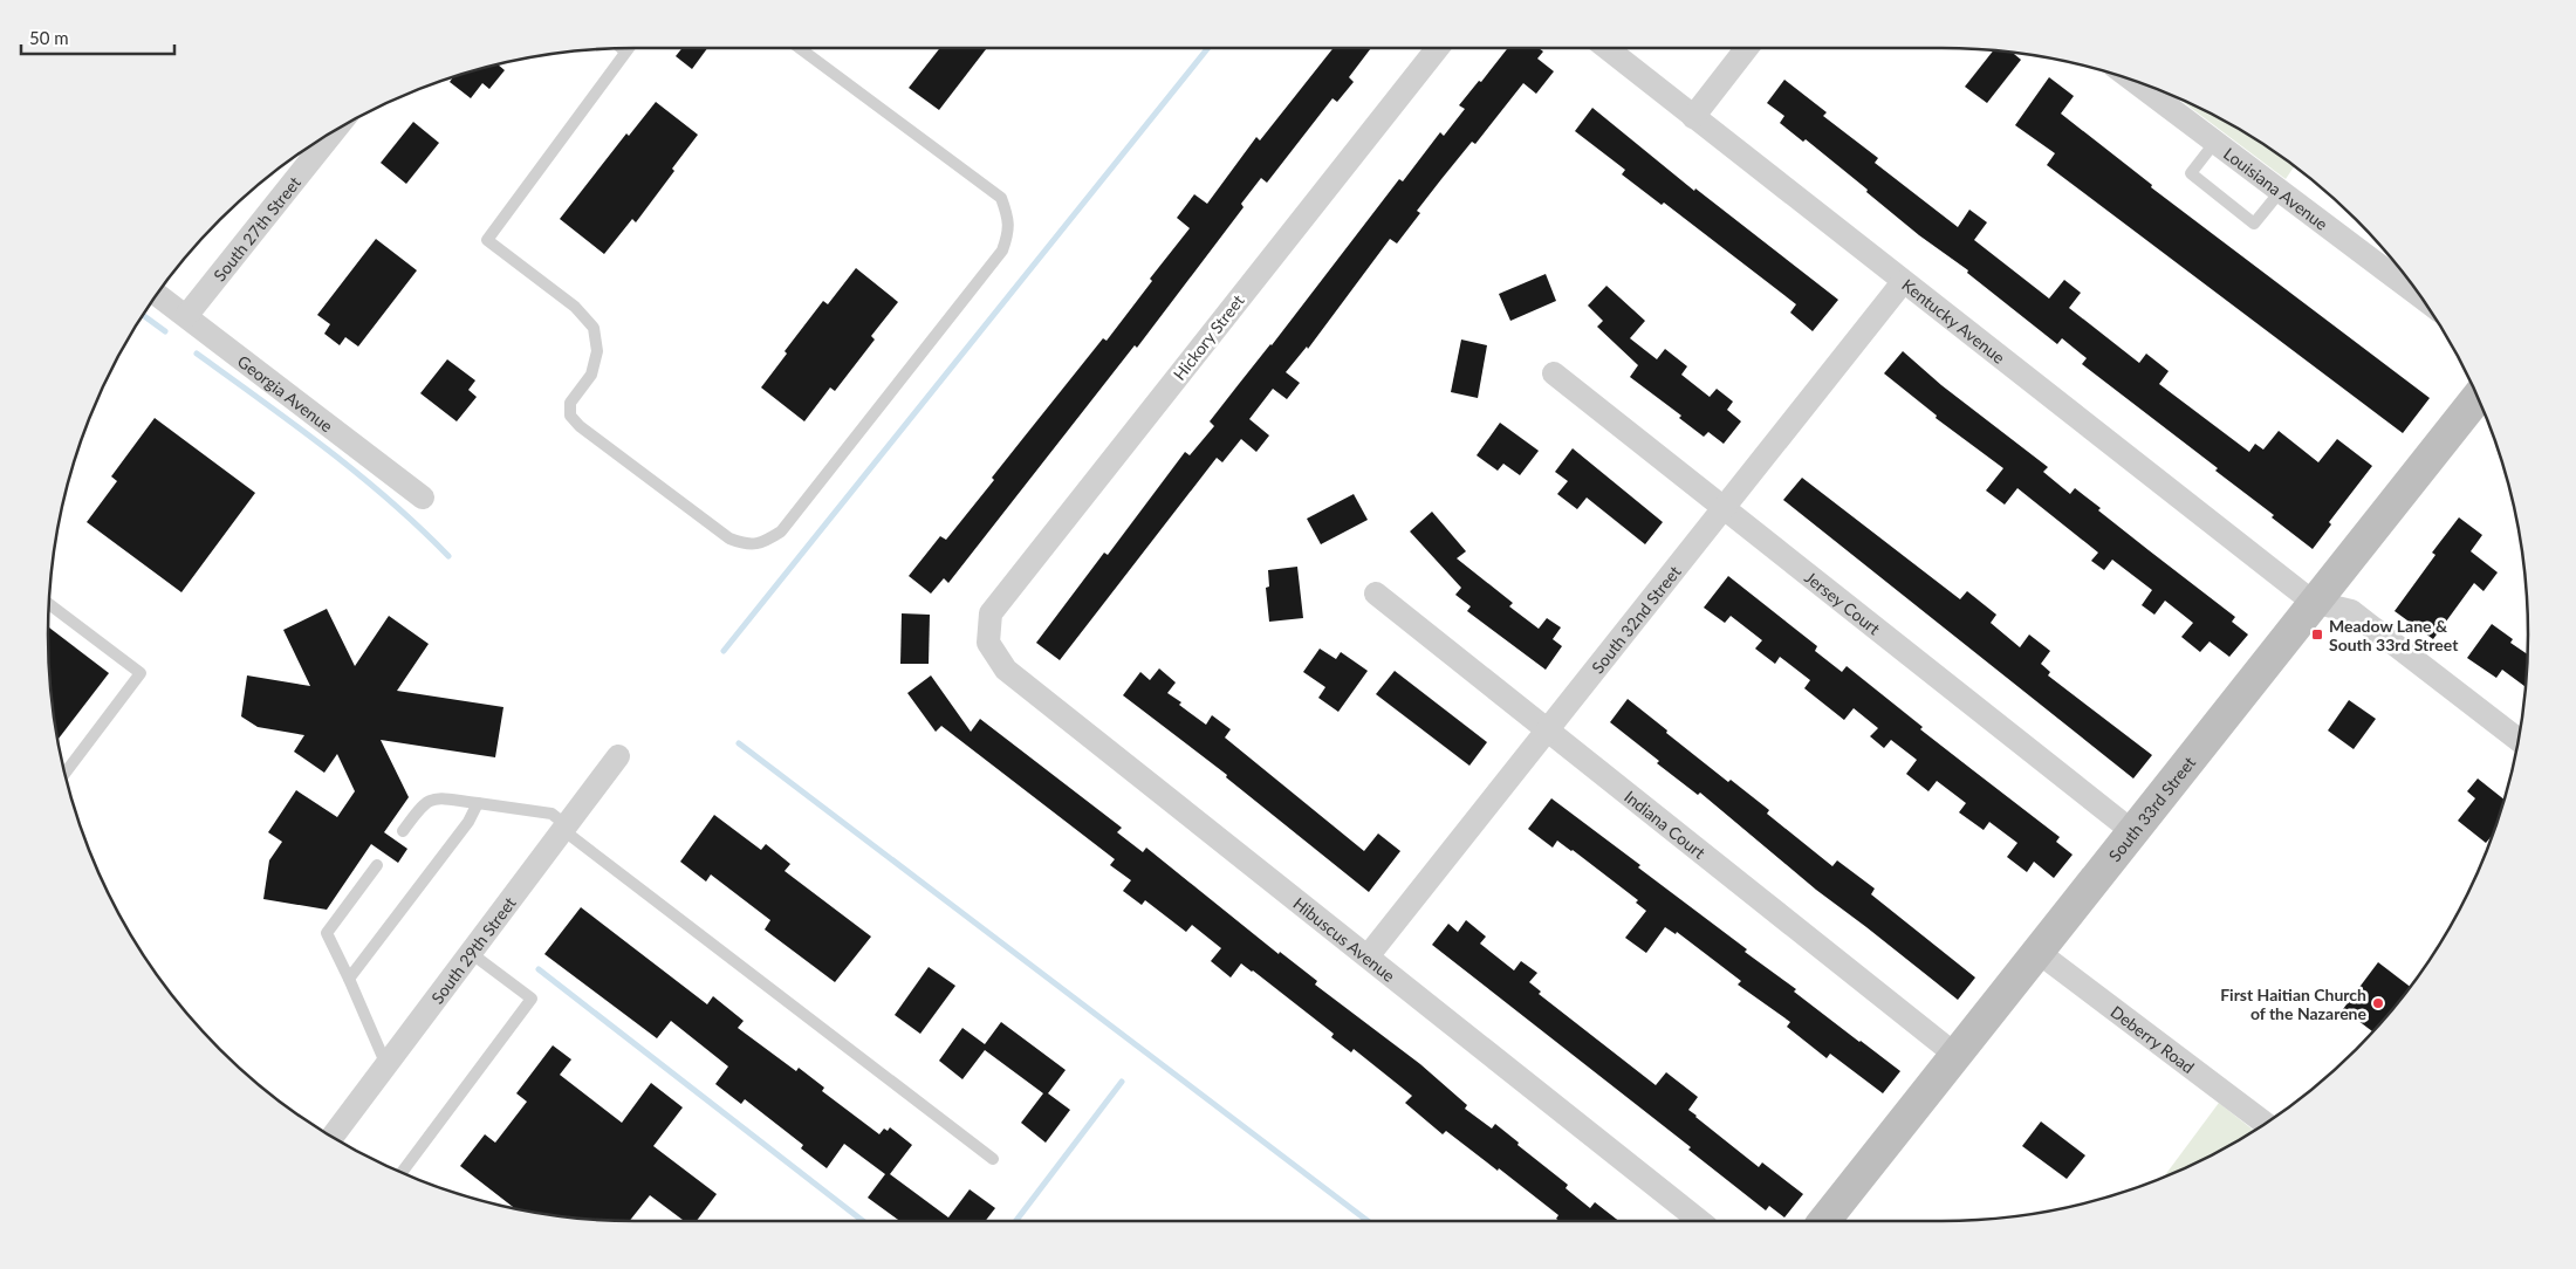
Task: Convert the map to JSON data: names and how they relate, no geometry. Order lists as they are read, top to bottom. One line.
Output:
{"streets":{"street":["Louisiana Avenue","South 27th Street","Kentucky Avenue","Hickory Street","Georgia Avenue","Jersey Court","South 32nd Street","South 33rd Street","Indiana Court","Hibuscus Avenue","South 29th Street","Deberry Road"]},"crossings":[["South 27th Street","Georgia Avenue"],["Kentucky Avenue","South 32nd Street"],["Kentucky Avenue","South 33rd Street"],["Hickory Street","Hibuscus Avenue"],["Jersey Court","South 32nd Street"],["Jersey Court","South 33rd Street"],["South 32nd Street","Indiana Court"],["South 32nd Street","Hibuscus Avenue"],["South 33rd Street","Indiana Court"],["South 33rd Street","Deberry Road"]],"places":{"transit":["Meadow Lane & South 33rd Street"],"other":["First Haitian Church of the Nazarene"]},"scale_bar":"50 m"}
